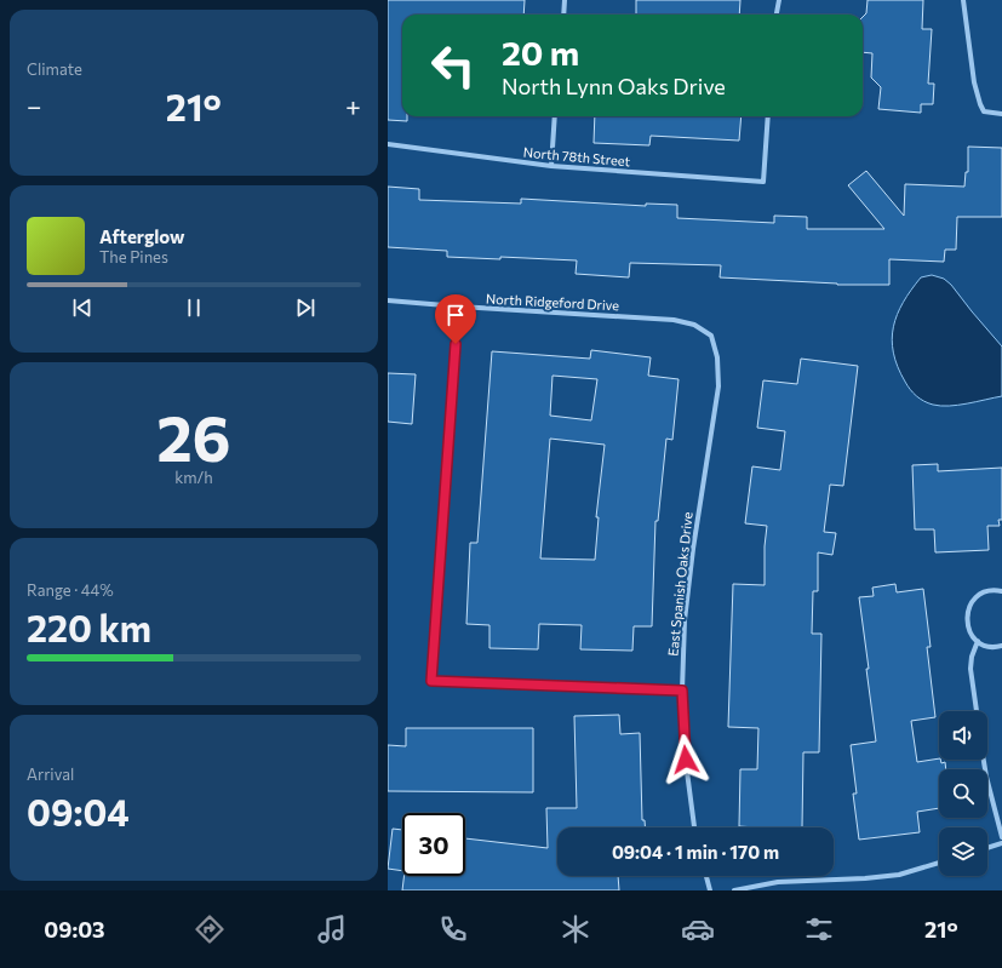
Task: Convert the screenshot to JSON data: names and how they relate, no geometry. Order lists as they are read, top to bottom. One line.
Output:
{"streets":{"street":["North 78th Street","North Ridgeford Drive","East Spanish Oaks Drive"]},"crossings":[["North Ridgeford Drive","East Spanish Oaks Drive"]],"page":{"tile":["Climate",["26","km/h"],["Range · 44%","220 km"],["Arrival","09:04"]],"turn":["20 m","North Lynn Oaks Drive"],"heat":["−","21°","+"],"song":["Afterglow","The Pines"],"limit":"30","trip":"09:04 · 1 min · 170 m","tabs":["09:03","21°"]}}
